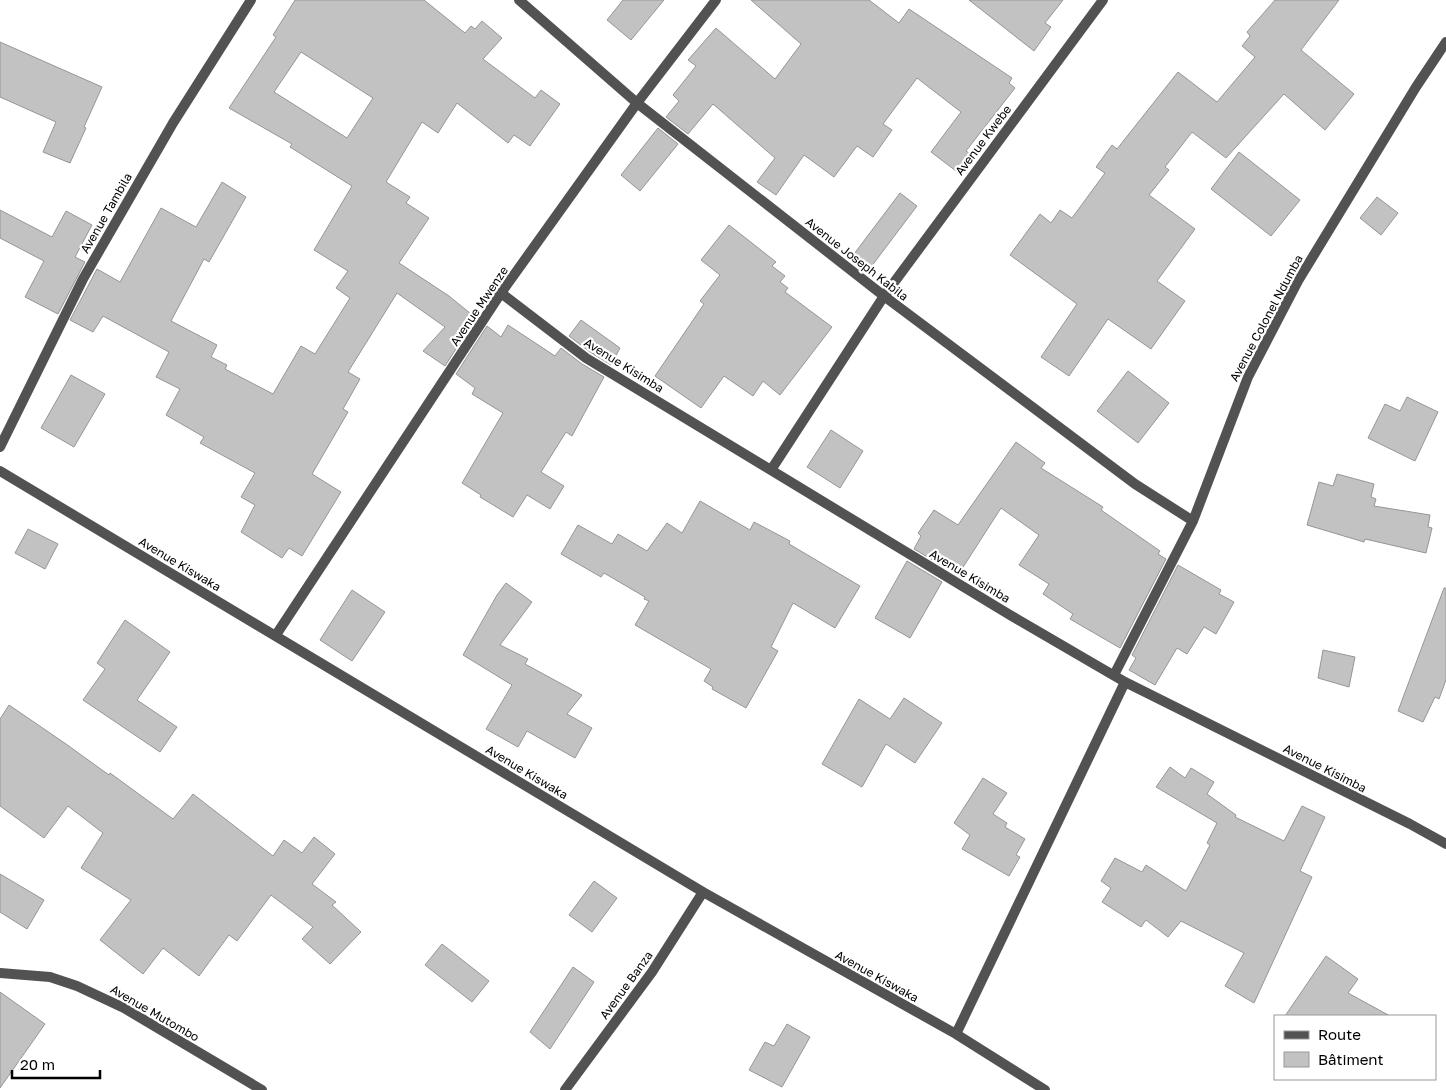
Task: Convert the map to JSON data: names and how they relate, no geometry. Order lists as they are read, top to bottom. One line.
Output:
{"streets":{"street":["Avenue Kwebe","Avenue Tambila","Avenue Joseph Kabila","Avenue Mwenze","Avenue Colonel Ndumba","Avenue Kisimba","Avenue Kiswaka","Avenue Banza","Avenue Mutombo"]},"crossings":[["Avenue Kwebe","Avenue Joseph Kabila"],["Avenue Kwebe","Avenue Kisimba"],["Avenue Joseph Kabila","Avenue Mwenze"],["Avenue Joseph Kabila","Avenue Colonel Ndumba"],["Avenue Mwenze","Avenue Kisimba"],["Avenue Mwenze","Avenue Kiswaka"],["Avenue Colonel Ndumba","Avenue Kisimba"],["Avenue Kiswaka","Avenue Banza"]],"legend":["Route","Bâtiment"],"scale_bar":"20 m"}
